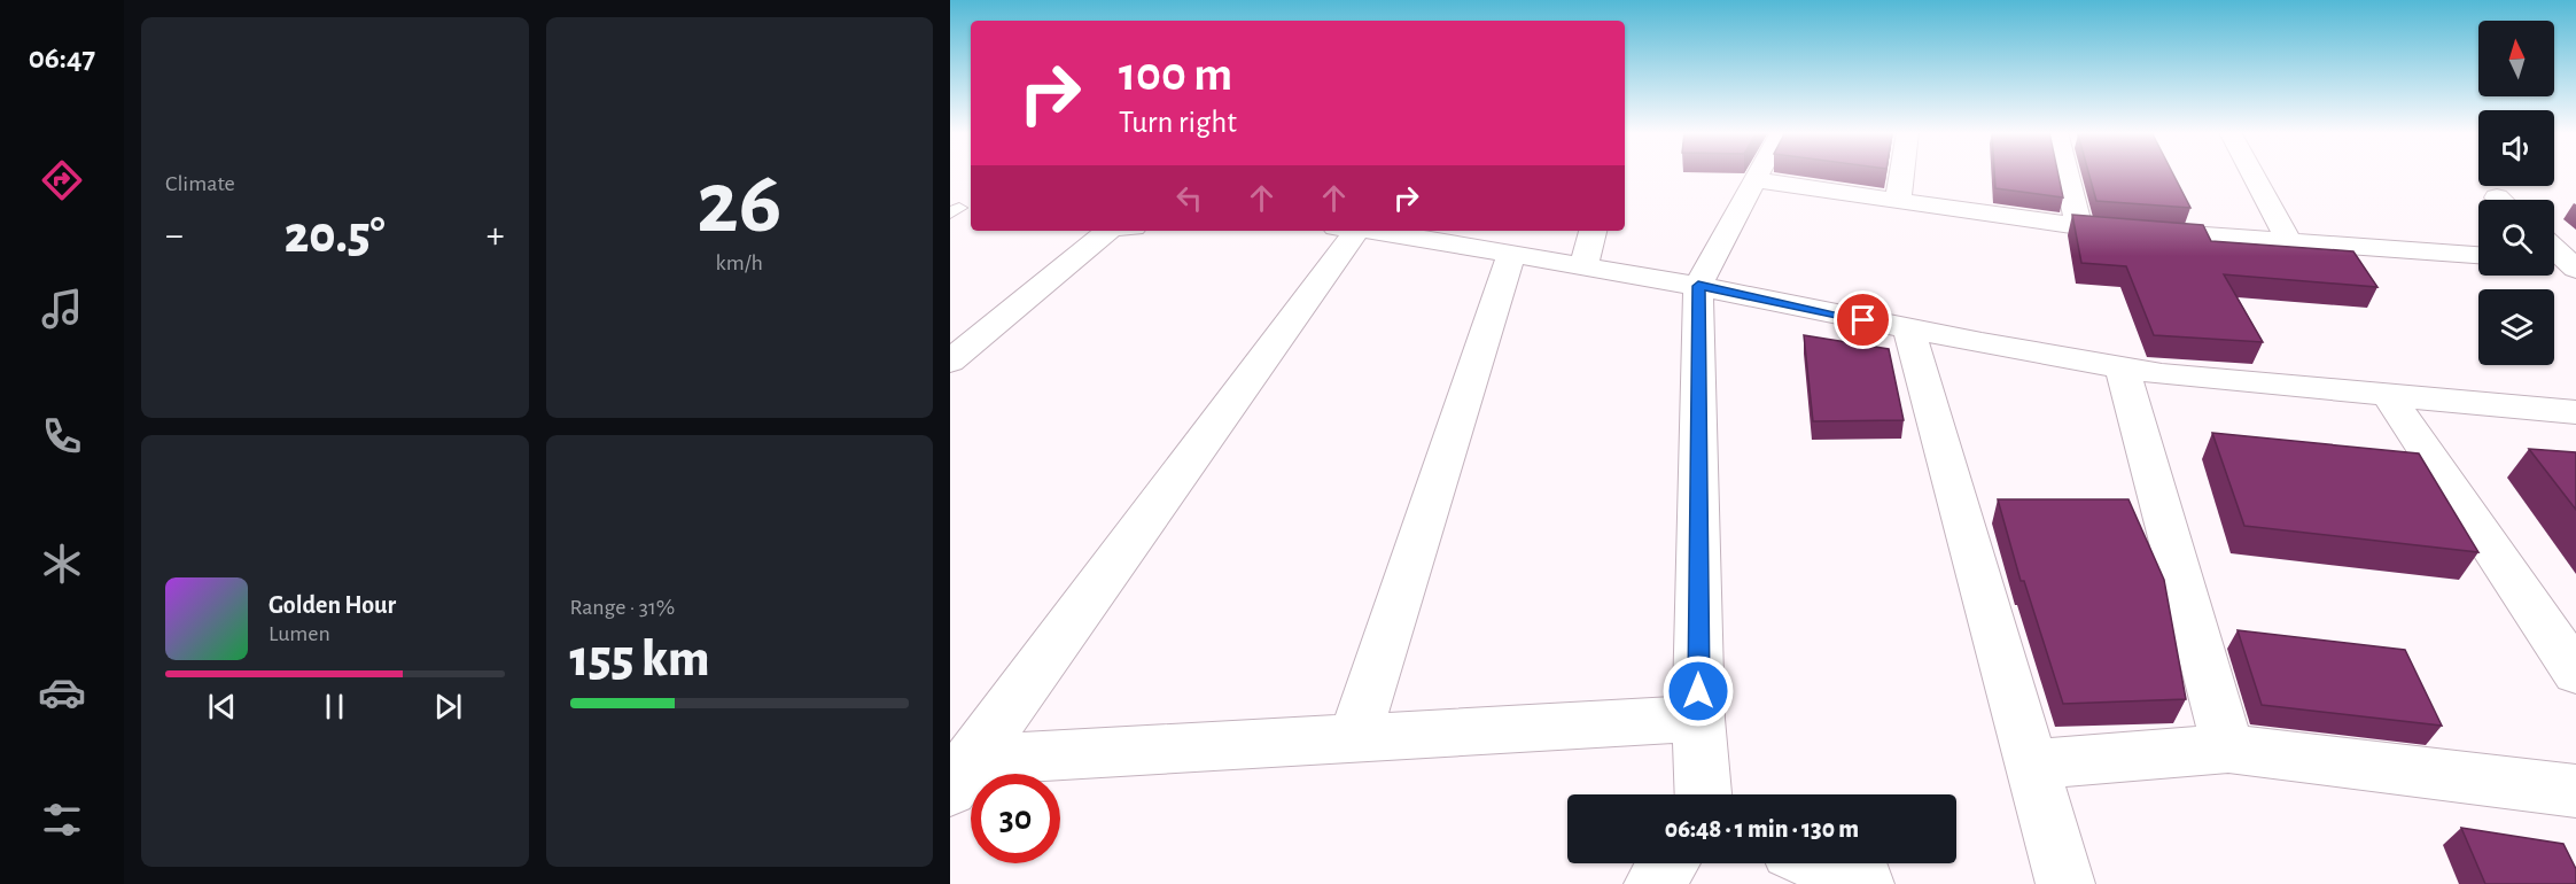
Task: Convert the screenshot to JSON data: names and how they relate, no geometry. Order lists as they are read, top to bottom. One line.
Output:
{"north":"top","page":{"tabs":"06:47","tile":["Climate",["26","km/h"],["Range · 31%","155 km"]],"turn":["100 m","Turn right"],"heat":["−","20.5°","+"],"song":["Golden Hour","Lumen"],"limit":"30","trip":"06:48 · 1 min · 130 m"}}
